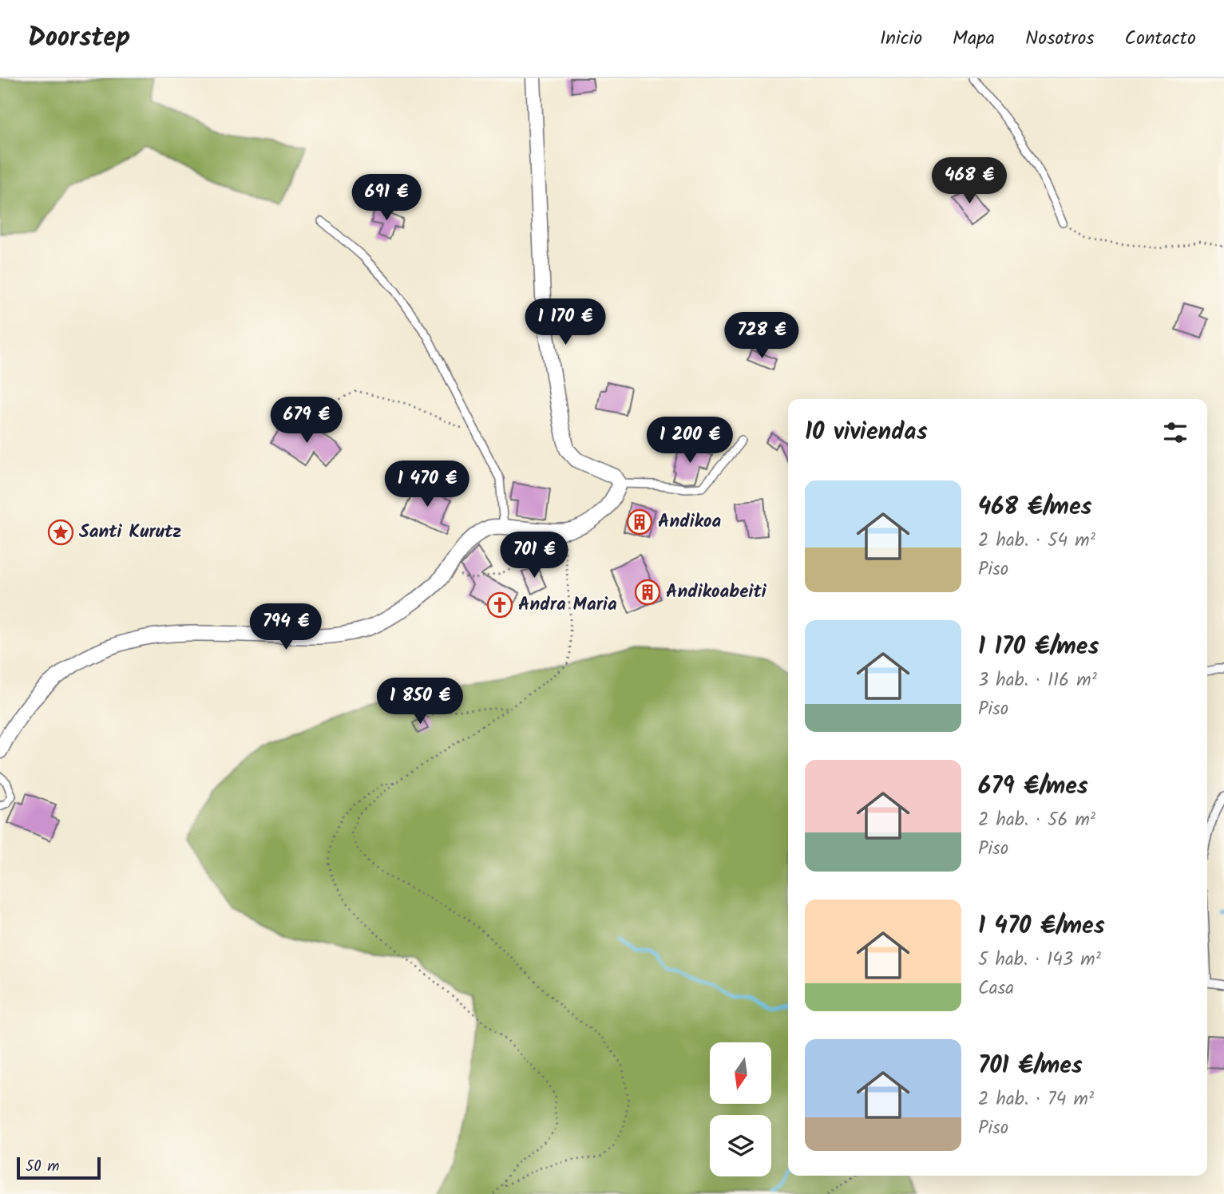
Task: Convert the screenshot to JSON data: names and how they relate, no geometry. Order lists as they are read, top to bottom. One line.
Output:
{"places":{"building":["Andikoa","Andikoabeiti"],"place":["Santi Kurutz"],"church":["Andra Maria"]},"scale_bar":"50 m","north":"bottom","page":{"header":"Doorstep","nav":["Inicio","Mapa","Nosotros","Contacto"],"price":["468 €","691 €","1 170 €","728 €","679 €","1 200 €","1 470 €","701 €","794 €","1 850 €"],"heading":"10 viviendas","list":[{"name":"468 €/mes","note":"2 hab. · 54 m² · Piso"},{"name":"1 170 €/mes","note":"3 hab. · 116 m² · Piso"},{"name":"679 €/mes","note":"2 hab. · 56 m² · Piso"},{"name":"1 470 €/mes","note":"5 hab. · 143 m² · Casa"},{"name":"701 €/mes","note":"2 hab. · 74 m² · Piso"}],"scale":"50 m"}}
